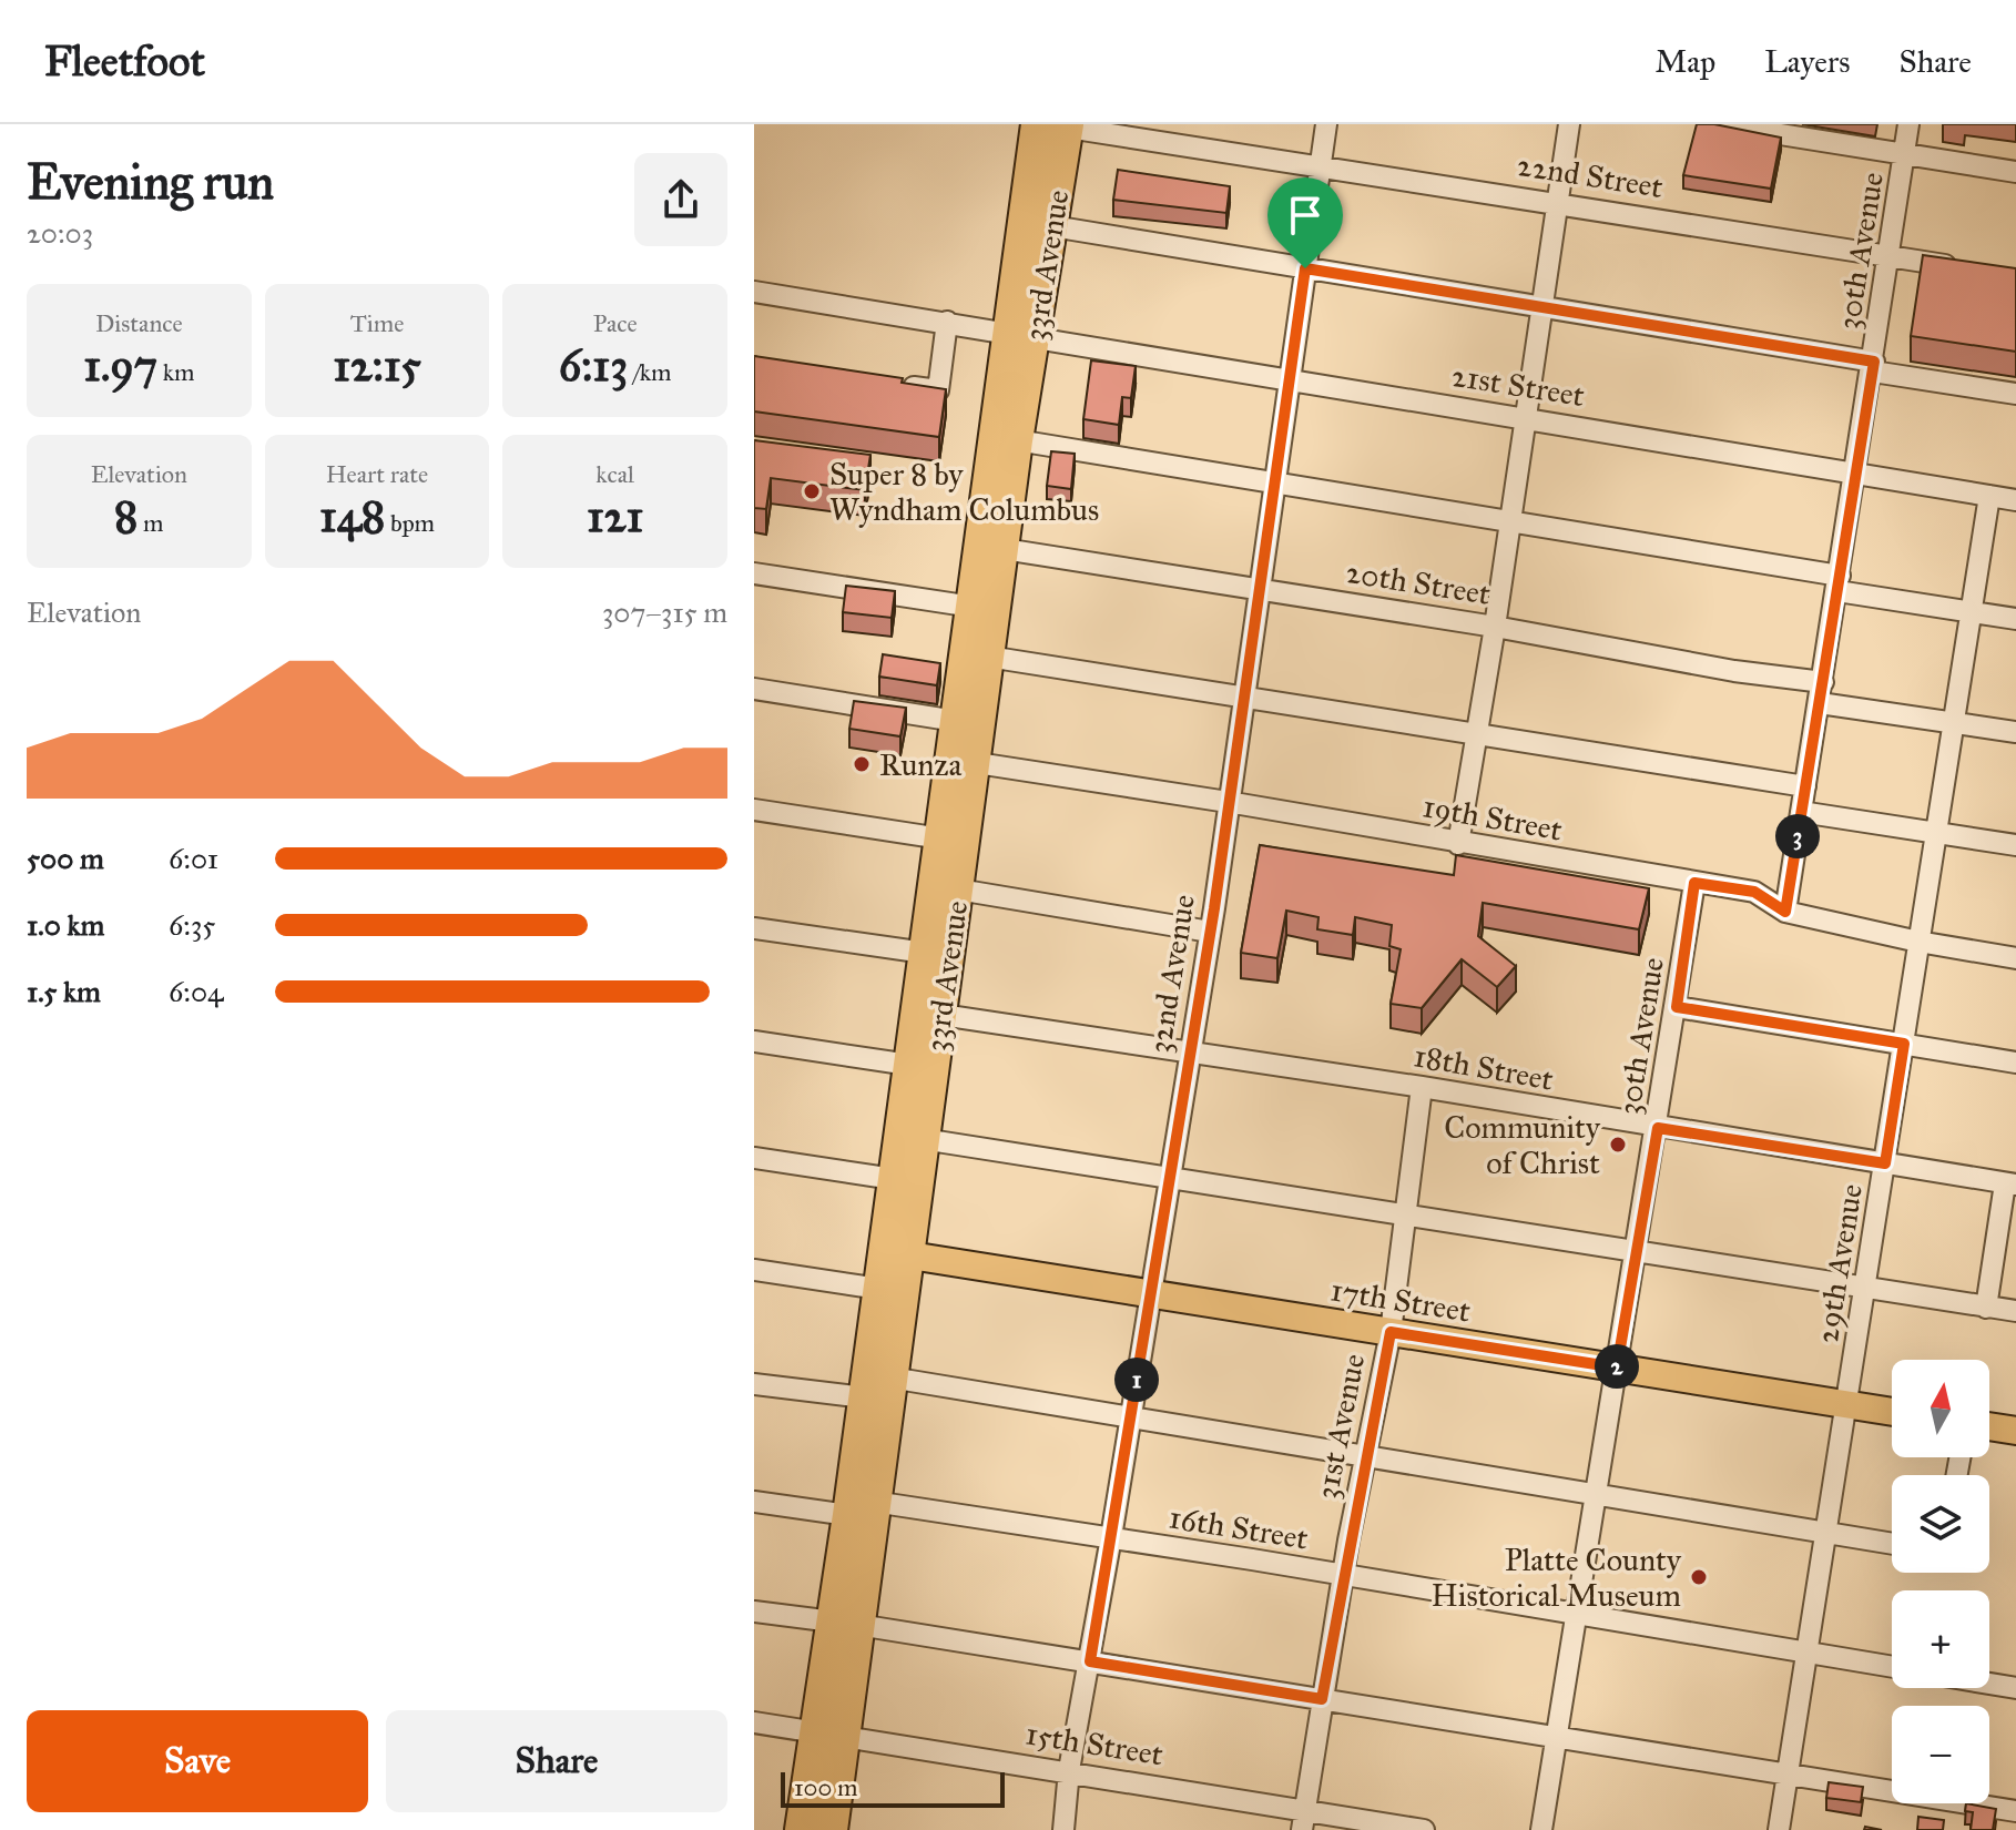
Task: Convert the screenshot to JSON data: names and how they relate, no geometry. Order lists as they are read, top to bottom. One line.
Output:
{"streets":{"highway":["33rd Avenue"],"main road":["17th Street"],"street":["22nd Street","30th Avenue","21st Street","20th Street","19th Street","32nd Avenue","18th Street","29th Avenue","31st Avenue","16th Street","15th Street"]},"crossings":[["22nd Street","30th Avenue"],["22nd Street","33rd Avenue"],["22nd Street","32nd Avenue"],["30th Avenue","21st Street"],["30th Avenue","20th Street"],["30th Avenue","19th Street"],["30th Avenue","18th Street"],["30th Avenue","17th Street"],["30th Avenue","16th Street"],["33rd Avenue","21st Street"],["33rd Avenue","20th Street"],["33rd Avenue","19th Street"],["33rd Avenue","18th Street"],["33rd Avenue","17th Street"],["33rd Avenue","16th Street"],["33rd Avenue","15th Street"],["21st Street","32nd Avenue"],["21st Street","29th Avenue"],["20th Street","32nd Avenue"],["20th Street","29th Avenue"],["19th Street","32nd Avenue"],["19th Street","29th Avenue"],["32nd Avenue","18th Street"],["32nd Avenue","17th Street"],["32nd Avenue","16th Street"],["32nd Avenue","15th Street"],["18th Street","29th Avenue"],["18th Street","31st Avenue"],["29th Avenue","17th Street"],["29th Avenue","16th Street"],["17th Street","31st Avenue"],["31st Avenue","16th Street"],["31st Avenue","15th Street"]],"places":["Super 8 by Wyndham Columbus","Runza","Community of Christ","Platte County Historical Museum"],"scale_bar":"100 m","north":"top","page":{"header":"Fleetfoot","nav":["Map","Layers","Share"],"heading":["Evening run","20:03"],"stats":[["Distance","1.97 km"],["Time","12:15"],["Pace","6:13 /km"],["Elevation","8 m"],["Heart rate","148 bpm"],["kcal","121"]],"chart":["Elevation","307–315 m"],"pins":["3","2","1"],"list":[{"name":"500 m","note":"6:01"},{"name":"1.0 km","note":"6:35"},{"name":"1.5 km","note":"6:04"}],"map_buttons":["+","−"],"buttons":["Save","Share"],"scale":"100 m"}}
